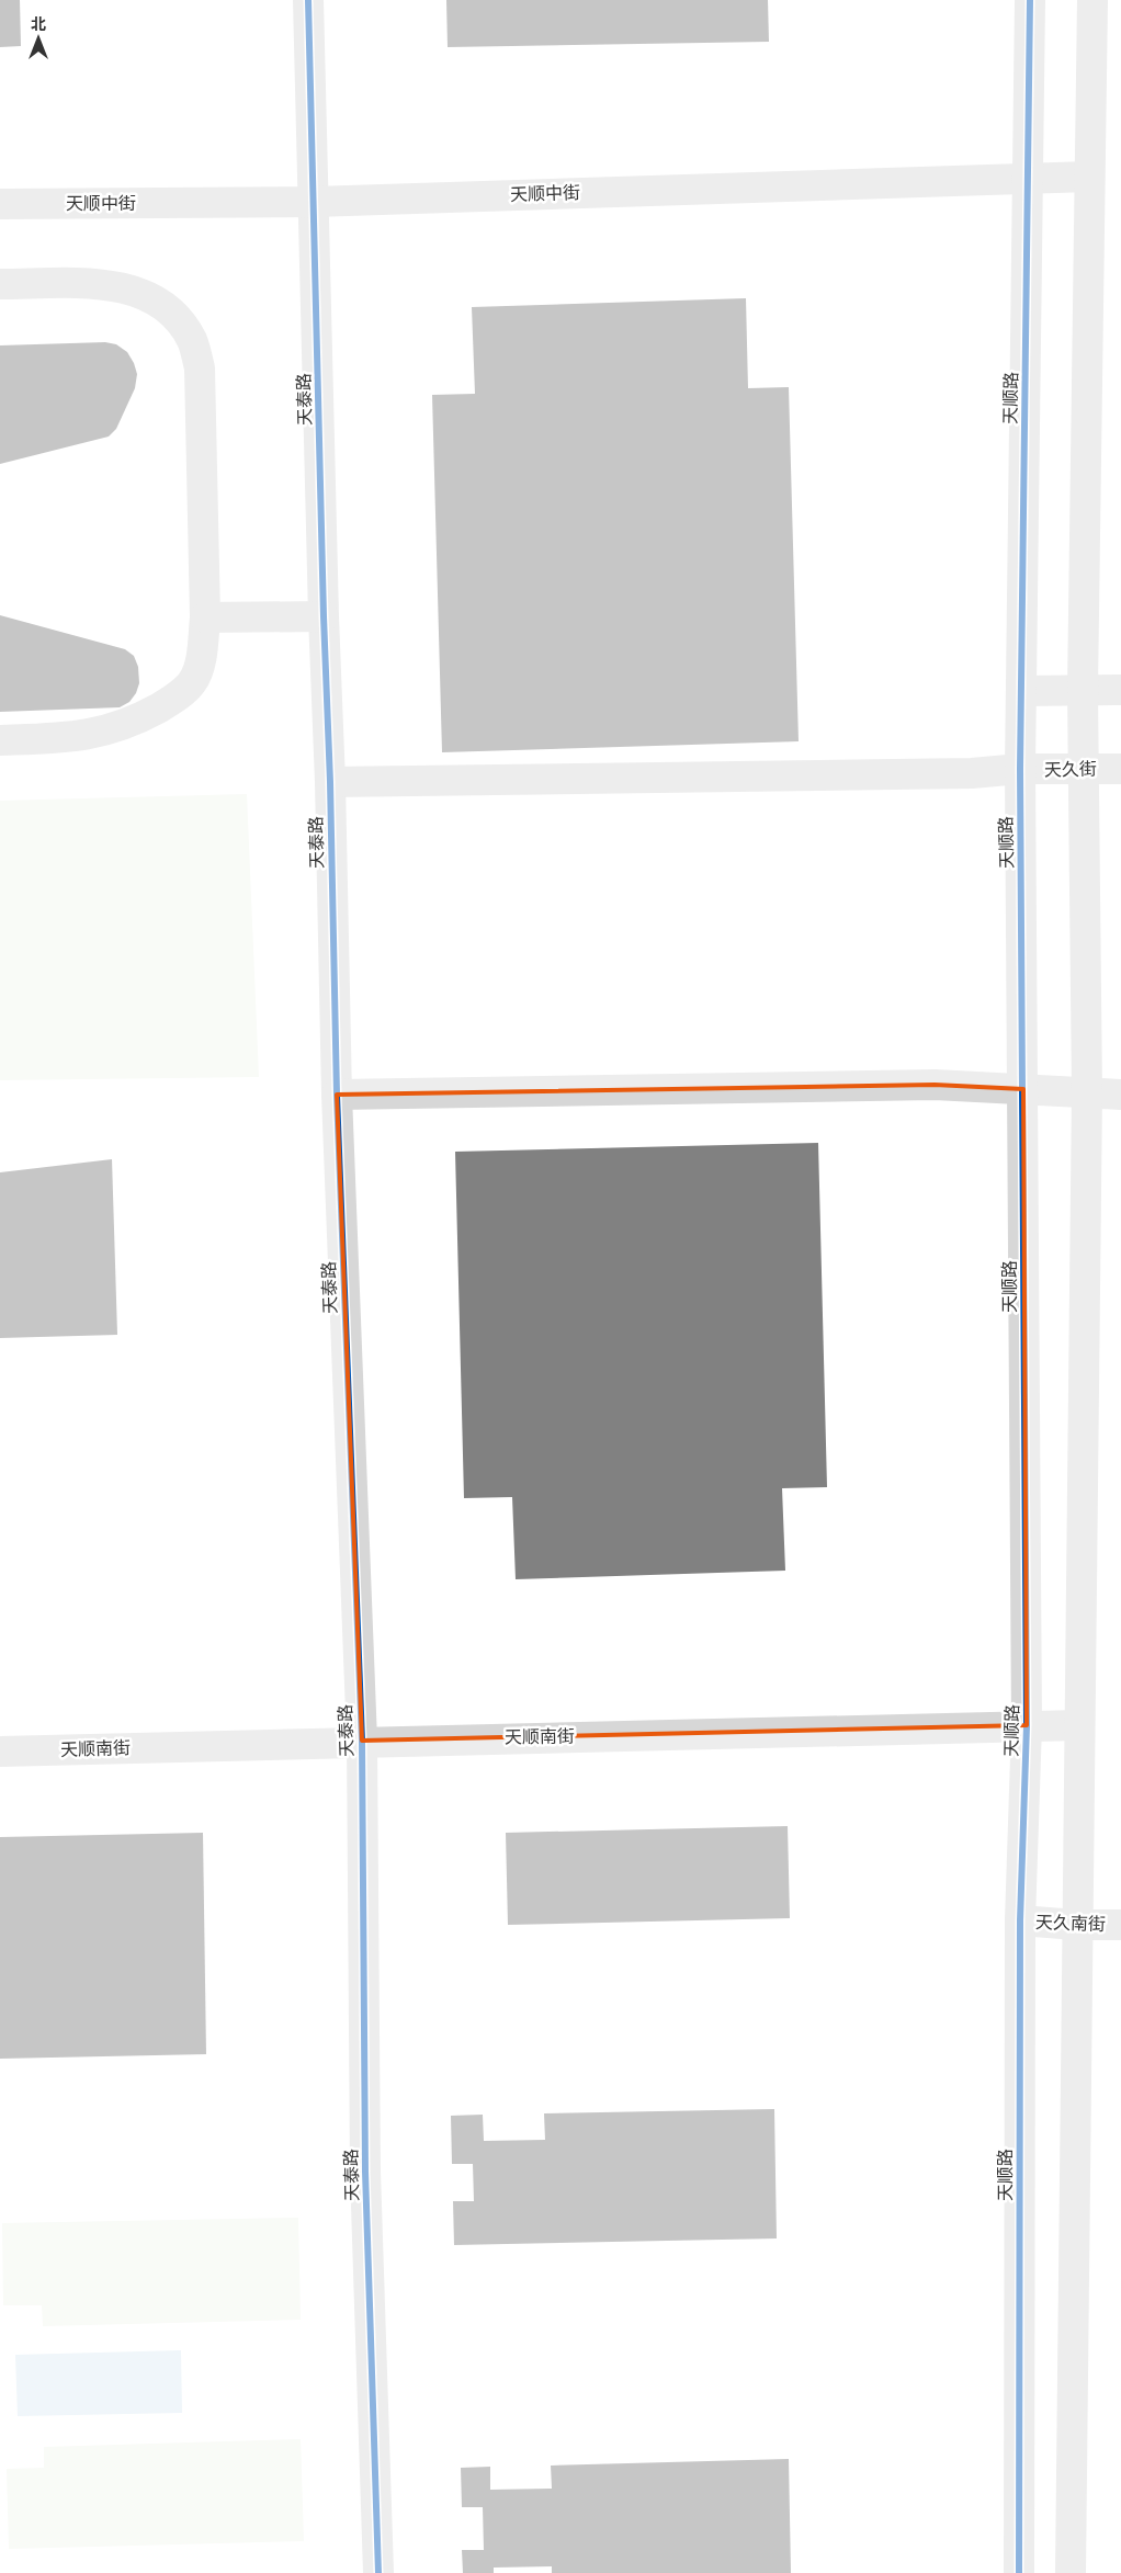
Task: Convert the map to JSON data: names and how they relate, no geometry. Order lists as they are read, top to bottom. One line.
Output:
{"streets":{"street":["天顺中街","天顺路","天泰路","天久街","天顺南街","天久南街"]},"crossings":[["天顺中街","天顺路"],["天顺中街","天泰路"],["天顺路","天久街"],["天顺路","天顺南街"],["天顺路","天久南街"],["天泰路","天久街"],["天泰路","天顺南街"]],"north":"top"}
